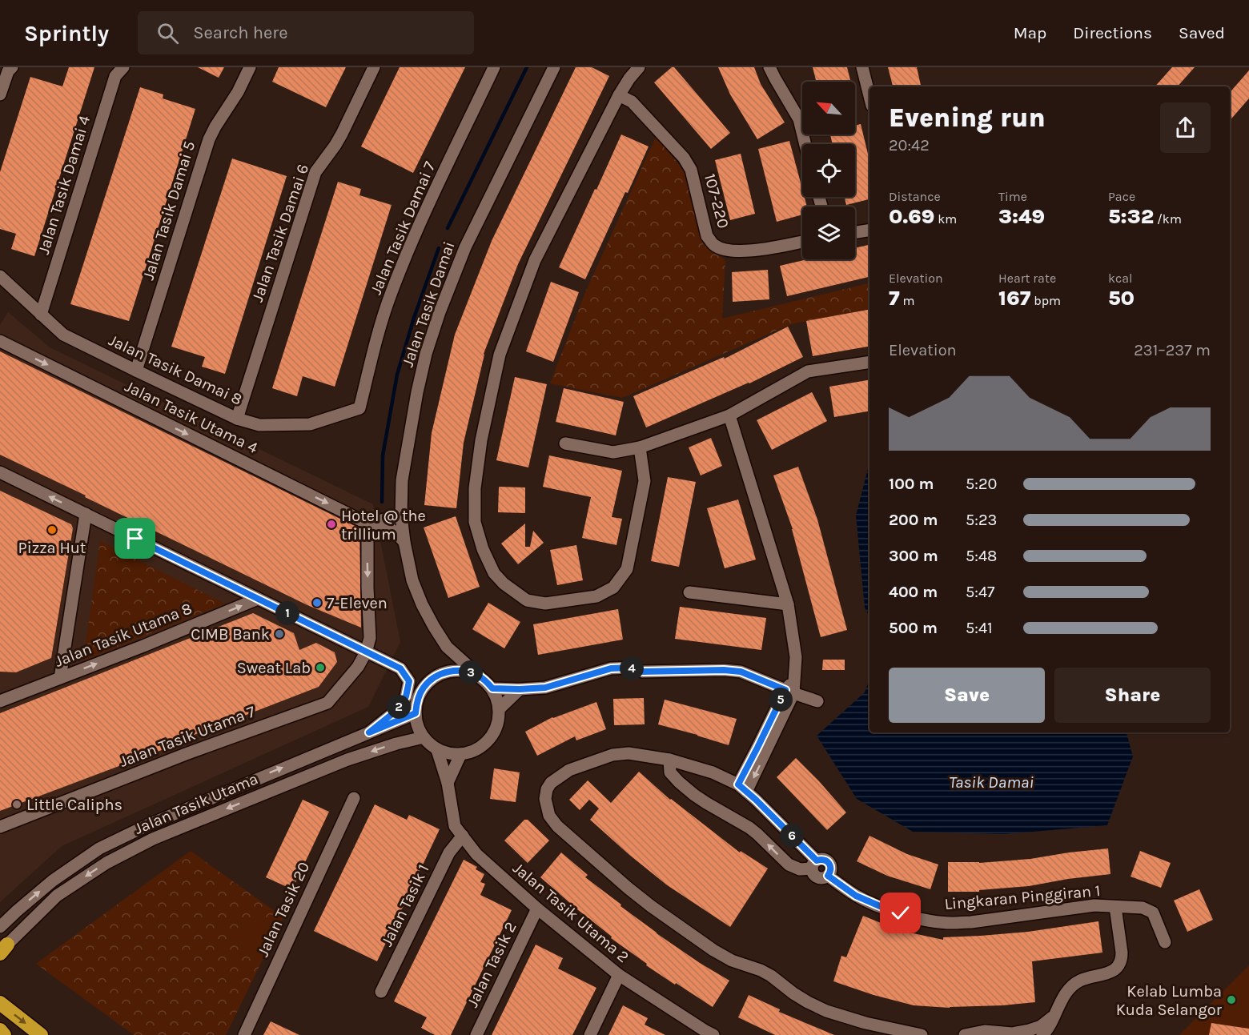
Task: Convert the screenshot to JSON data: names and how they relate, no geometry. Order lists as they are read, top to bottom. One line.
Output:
{"streets":{"street":["Jalan Tasik Damai 4","107-220","Jalan Tasik Damai 5","Jalan Tasik Damai 7","Jalan Tasik Damai 6","Jalan Tasik Damai","Jalan Tasik Damai 8","Jalan Tasik Utama 4","Jalan Tasik Utama 8","Jalan Tasik Utama 7","Jalan Tasik Utama","Lingkaran Pinggiran 1","Jalan Tasik 1","Jalan Tasik 20","Jalan Tasik Utama 2","Jalan Tasik 2"]},"crossings":[["Jalan Tasik Damai 4","Jalan Tasik Damai 8"],["Jalan Tasik Damai 5","Jalan Tasik Damai 8"],["Jalan Tasik Damai 7","Jalan Tasik Damai 8"],["Jalan Tasik Damai 6","Jalan Tasik Damai 8"],["Jalan Tasik Damai","Jalan Tasik Utama"],["Jalan Tasik Damai","Jalan Tasik Utama 2"],["Jalan Tasik Utama","Jalan Tasik Utama 2"],["Jalan Tasik 1","Jalan Tasik Utama 2"],["Jalan Tasik Utama 2","Jalan Tasik 2"]],"one_way":["Jalan Tasik Utama 4","Jalan Tasik Utama 8"],"water":["Tasik Damai"],"places":["Hotel @ the trillium","Pizza Hut","7-Eleven","CIMB Bank","Sweat Lab","Little Caliphs","Kelab Lumba Kuda Selangor"],"north":"top left","page":{"header":"Sprintly","search":"Search here","nav":["Map","Directions","Saved"],"heading":["Evening run","20:42"],"stats":[["Distance","0.69 km"],["Time","3:49"],["Pace","5:32 /km"],["Elevation","7 m"],["Heart rate","167 bpm"],["kcal","50"]],"chart":["Elevation","231–237 m"],"list":[{"name":"100 m","note":"5:20"},{"name":"200 m","note":"5:23"},{"name":"300 m","note":"5:48"},{"name":"400 m","note":"5:47"},{"name":"500 m","note":"5:41"}],"pins":["1","4","3","5","2","6"],"buttons":["Save","Share"]}}
